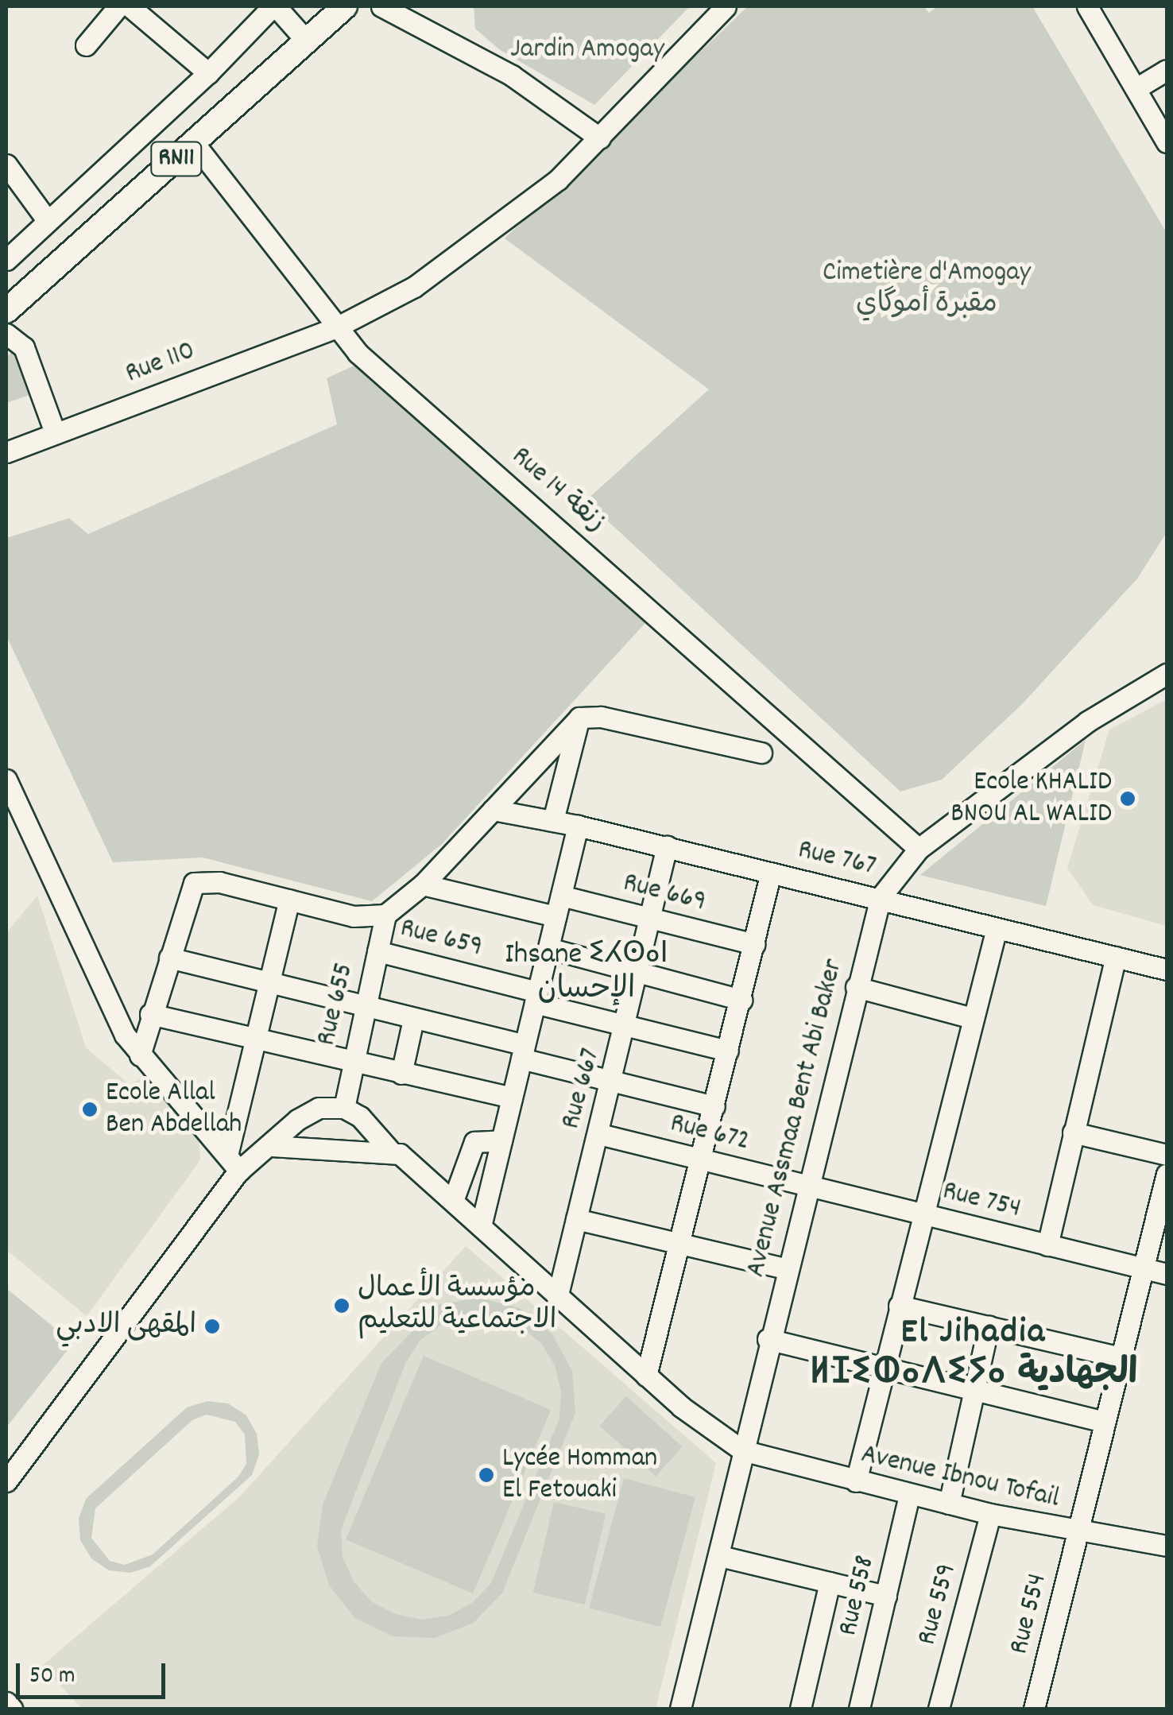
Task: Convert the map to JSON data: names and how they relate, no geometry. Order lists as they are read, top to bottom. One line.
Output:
{"streets":{"main road":["RN11"],"street":["Rue 110","Rue 14 زنقة","Rue 767","Rue 669","Rue 659","Rue 655","Rue 667","Avenue Assmaa Bent Abi Baker","Rue 672","Rue 754","Avenue Ibnou Tofail","Rue 558","Rue 559","Rue 554"]},"crossings":[["RN11","Rue 14 زنقة"],["Rue 110","Rue 14 زنقة"],["Rue 14 زنقة","Avenue Assmaa Bent Abi Baker"],["Rue 767","Rue 667"],["Rue 767","Avenue Assmaa Bent Abi Baker"],["Rue 669","Rue 667"],["Rue 659","Rue 655"],["Rue 659","Rue 667"],["Rue 655","Avenue Ibnou Tofail"],["Rue 667","Rue 672"],["Rue 667","Avenue Ibnou Tofail"],["Avenue Assmaa Bent Abi Baker","Rue 672"],["Avenue Assmaa Bent Abi Baker","Rue 754"],["Avenue Assmaa Bent Abi Baker","Avenue Ibnou Tofail"],["Rue 672","Rue 754"],["Rue 754","Rue 554"],["Avenue Ibnou Tofail","Rue 558"],["Avenue Ibnou Tofail","Rue 559"],["Avenue Ibnou Tofail","Rue 554"]],"districts":["Ihsane ⵉⵃⵙⴰⵏ الإحسان","El Jihadia ⵍⵊⵉⵀⴰⴷⵉⵢⴰ الجهادية"],"parks":["Jardin Amogay","Cimetière d'Amogay مقبرة أموگاي"],"places":["Ecole KHALID BNOU AL WALID","Ecole Allal Ben Abdellah","مؤسسة الأعمال الاجتماعية للتعليم","المقهى الادبي","Lycée Homman El Fetouaki"],"scale_bar":"50 m"}
